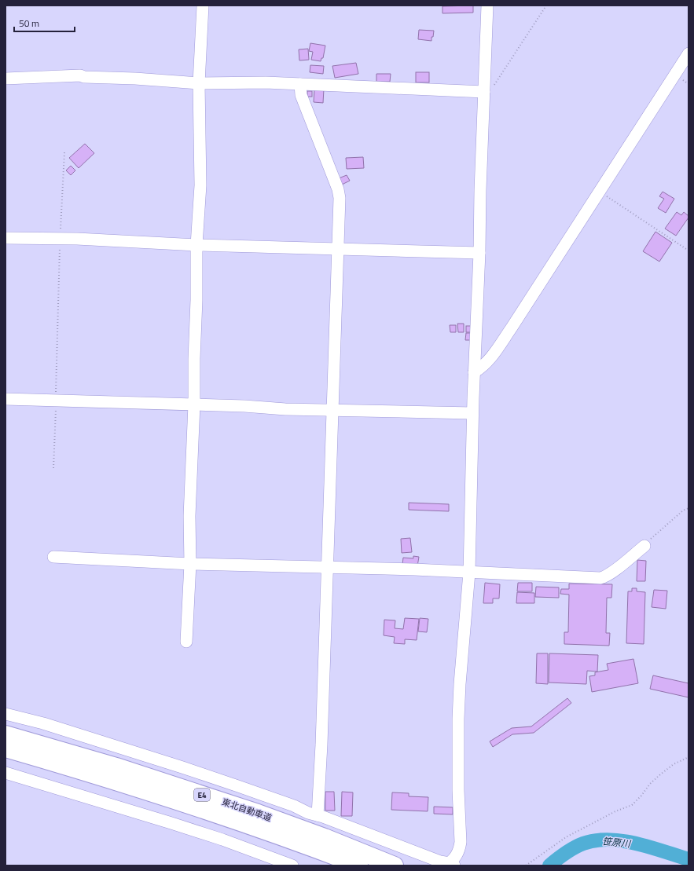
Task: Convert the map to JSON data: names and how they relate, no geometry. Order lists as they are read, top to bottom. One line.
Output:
{"streets":{"highway":["E4","東北自動車道"]},"water":["笹原川"],"scale_bar":"50 m"}
